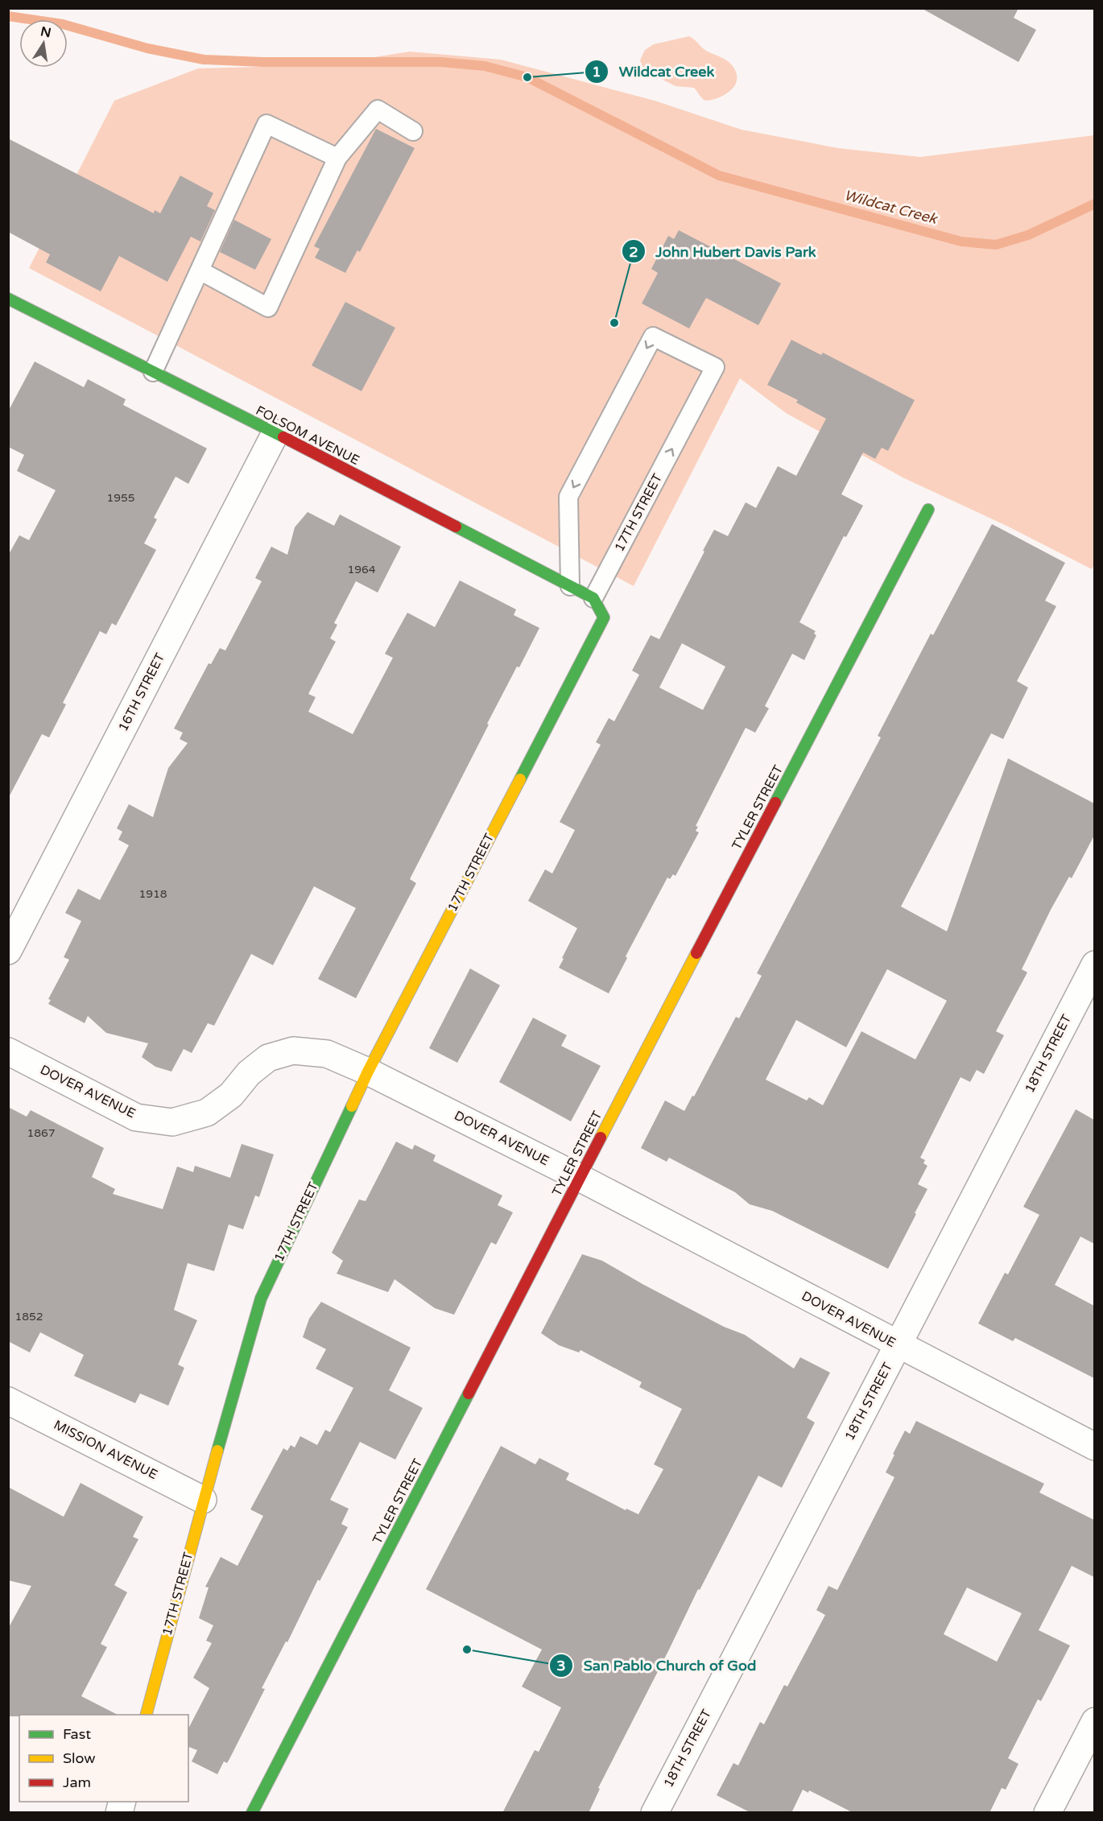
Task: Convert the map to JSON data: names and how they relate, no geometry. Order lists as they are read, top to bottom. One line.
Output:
{"streets":{"street":["FOLSOM AVENUE","17TH STREET","16TH STREET","TYLER STREET","18TH STREET","DOVER AVENUE","MISSION AVENUE"]},"crossings":[["FOLSOM AVENUE","17TH STREET"],["FOLSOM AVENUE","16TH STREET"],["17TH STREET","DOVER AVENUE"],["17TH STREET","MISSION AVENUE"],["TYLER STREET","DOVER AVENUE"],["18TH STREET","DOVER AVENUE"]],"water":["Wildcat Creek"],"places":["Wildcat Creek","John Hubert Davis Park","San Pablo Church of God"],"house_numbers":["1955","1964","1918","1867","1852"],"legend":["Fast","Slow","Jam"],"north":"top"}
